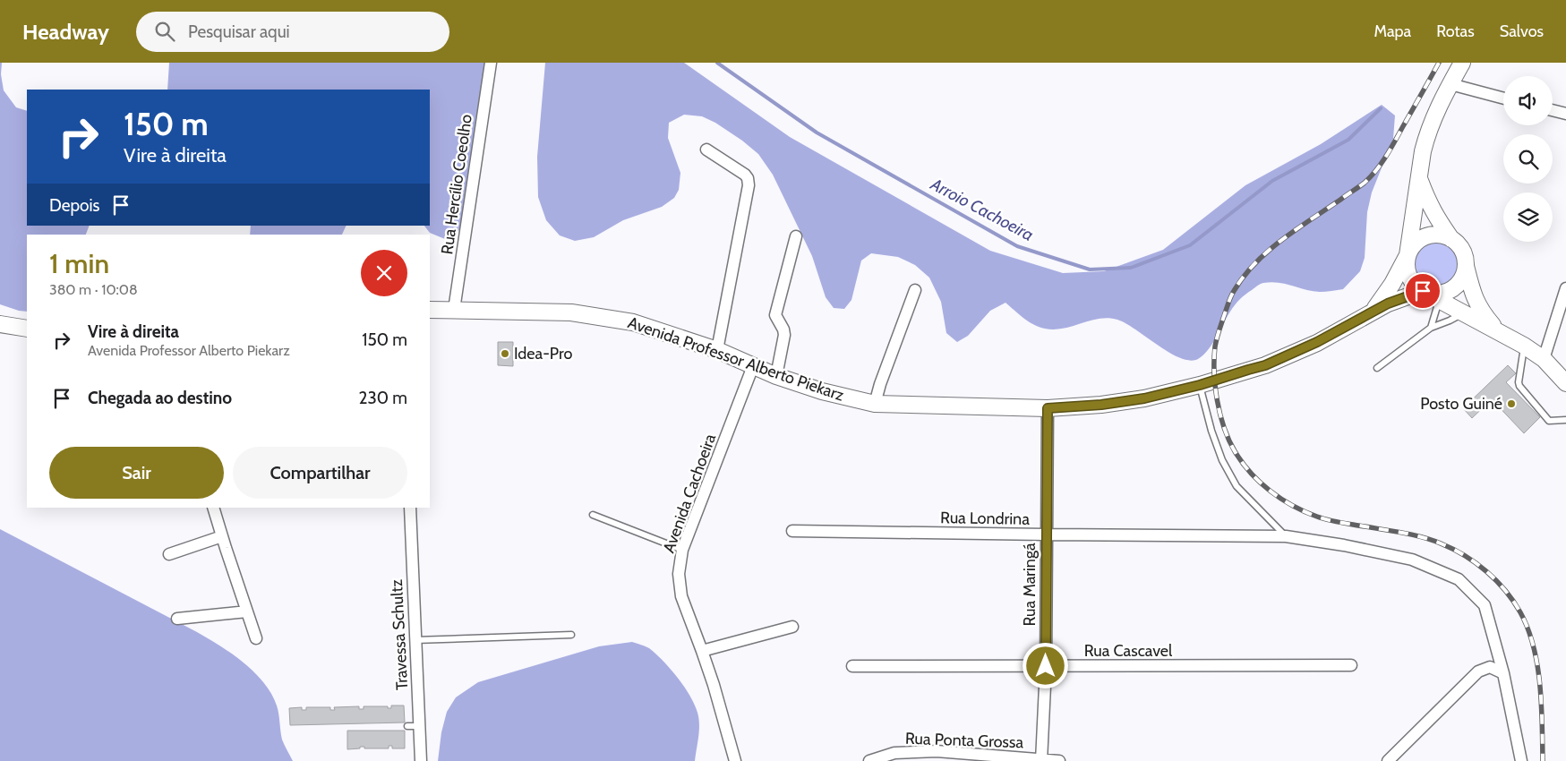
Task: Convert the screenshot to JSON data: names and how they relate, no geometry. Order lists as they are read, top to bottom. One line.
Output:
{"streets":{"main road":["Avenida Professor Alberto Piekarz"],"street":["Rua Hercílio Coeolho","Avenida Cachoeira","Rua Londrina","Rua Maringá","Travessa Schultz","Rua Cascavel","Rua Ponta Grossa"]},"crossings":[["Rua Hercílio Coeolho","Avenida Professor Alberto Piekarz"],["Avenida Professor Alberto Piekarz","Avenida Cachoeira"],["Avenida Professor Alberto Piekarz","Rua Maringá"],["Rua Londrina","Rua Maringá"],["Rua Maringá","Rua Cascavel"],["Rua Maringá","Rua Ponta Grossa"]],"water":["Arroio Cachoeira"],"places":["Idea-Pro","Posto Guiné"],"page":{"header":"Headway","search":"Pesquisar aqui","nav":["Mapa","Rotas","Salvos"],"turn":["150 m","Vire à direita"],"then":"Depois","heading":["1 min","380 m · 10:08"],"list":[{"name":"Vire à direita","note":"Avenida Professor Alberto Piekarz","value":"150 m"},{"name":"Chegada ao destino","value":"230 m"}],"buttons":["Sair","Compartilhar"]}}
